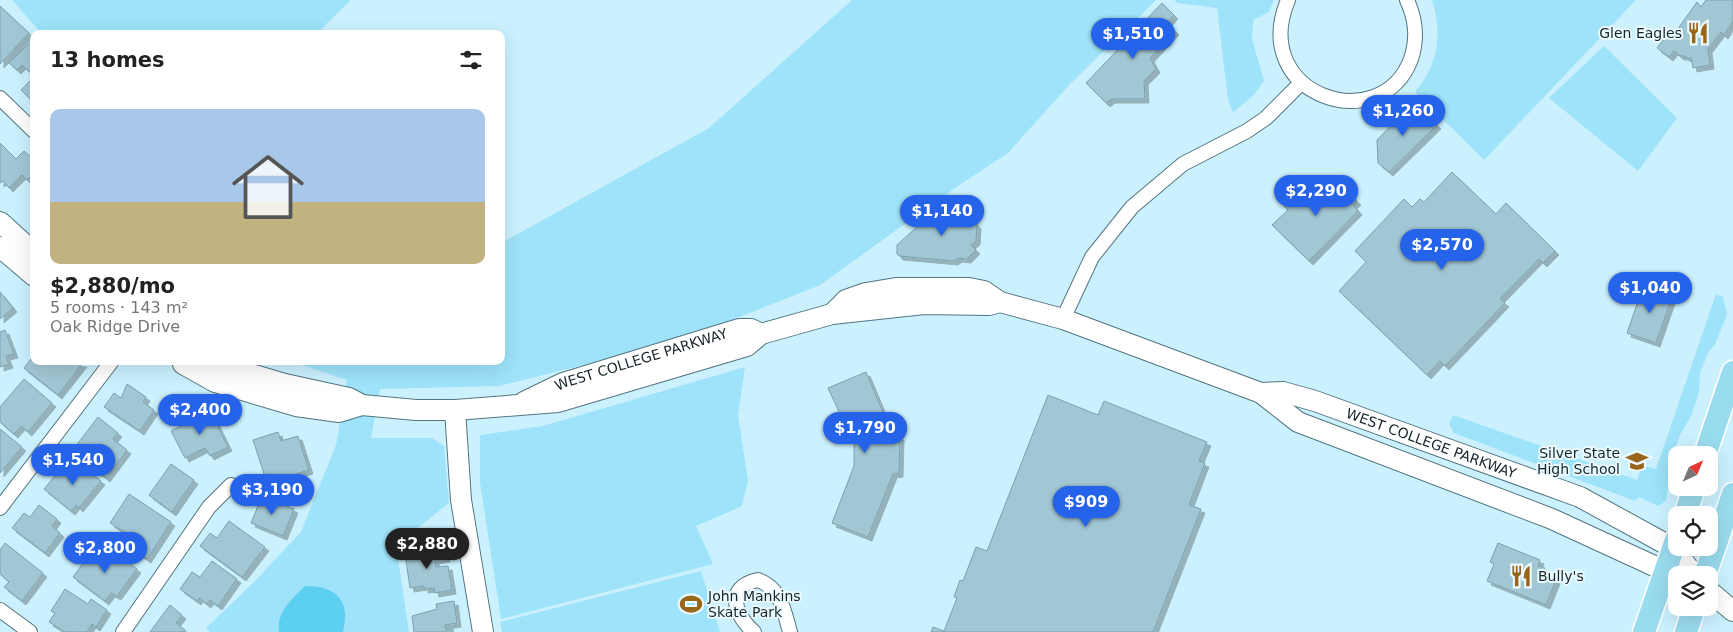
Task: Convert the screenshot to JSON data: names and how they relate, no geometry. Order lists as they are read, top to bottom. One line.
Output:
{"streets":{"street":["WEST COLLEGE PARKWAY"]},"places":{"restaurant":["Glen Eagles","Bully's"],"school or university":["Silver State High School"],"sports":["John Mankins Skate Park"]},"north":"top right","page":{"price":["$1,510","$1,260","$2,290","$1,140","$2,570","$1,040","$2,400","$1,790","$1,540","$3,190","$909","$2,880","$2,800"],"heading":"13 homes","list":[{"name":"$2,880/mo","note":"5 rooms · 143 m² · Oak Ridge Drive"}]}}
